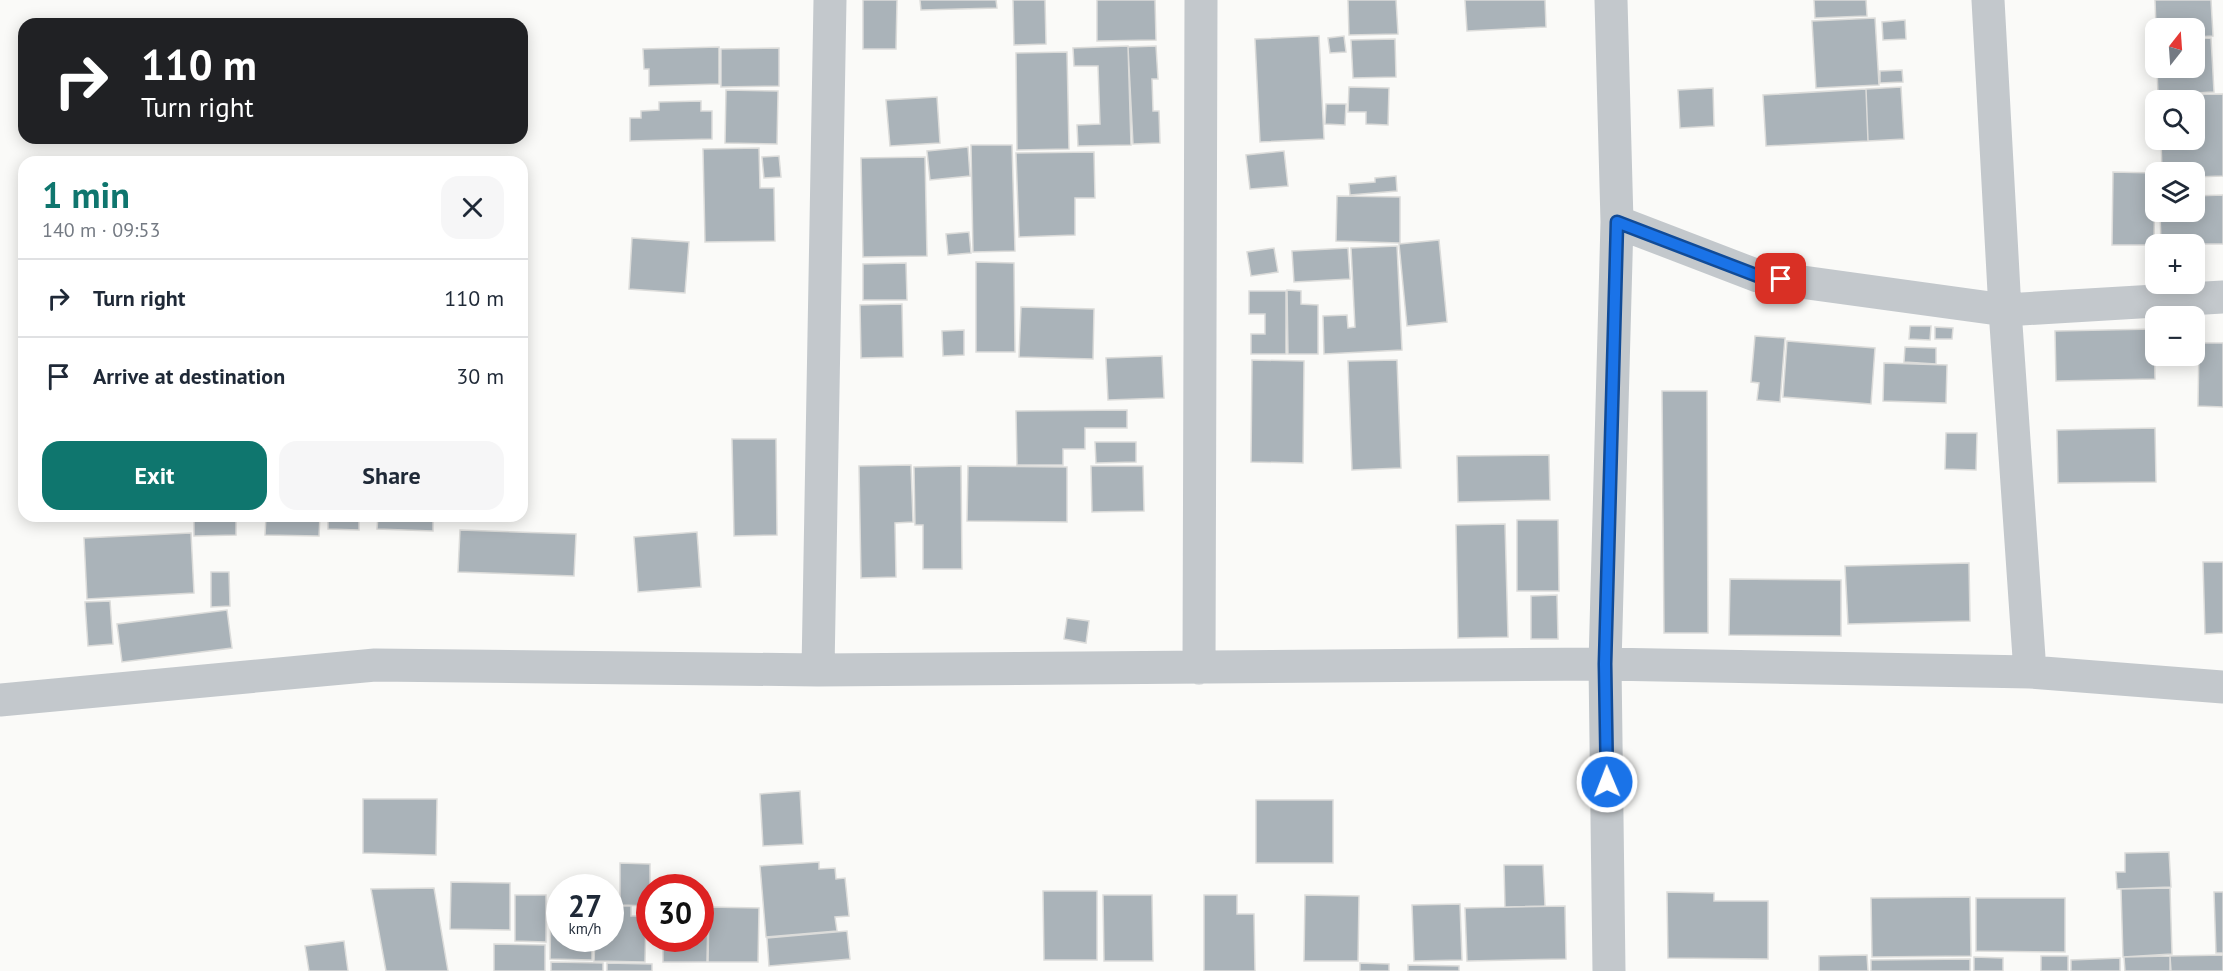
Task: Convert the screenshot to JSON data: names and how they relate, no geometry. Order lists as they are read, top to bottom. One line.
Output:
{"north":"top","page":{"map_buttons":["+","−"],"turn":["110 m","Turn right"],"heading":["1 min","140 m · 09:53"],"list":[{"name":"Turn right","value":"110 m"},{"name":"Arrive at destination","value":"30 m"}],"buttons":["Exit","Share"],"speed":"27 km/h","limit":"30"}}
